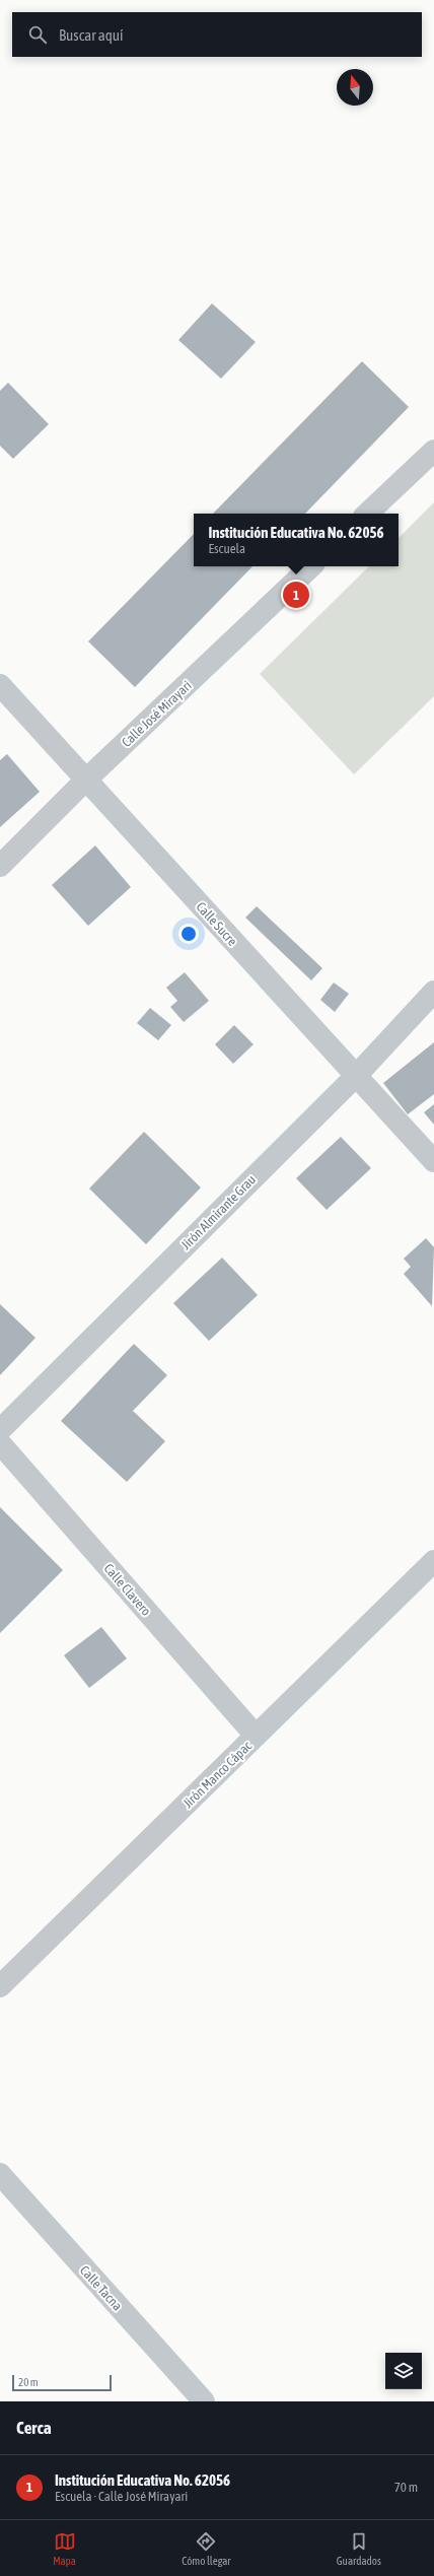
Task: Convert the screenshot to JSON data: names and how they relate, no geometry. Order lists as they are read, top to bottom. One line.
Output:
{"streets":{"street":["Calle José Mirayari","Calle Sucre","Jirón Almirante Grau","Calle Clavero","Jirón Manco Cápac","Calle Tacna"]},"crossings":[["Calle José Mirayari","Calle Sucre"],["Calle Sucre","Jirón Almirante Grau"],["Calle Clavero","Jirón Manco Cápac"]],"scale_bar":"20 m","north":"top","page":{"search":"Buscar aquí","popup":["Institución Educativa No. 62056","Escuela"],"pins":"1","scale":"20 m","heading":"Cerca","list":[{"mark":"1","name":"Institución Educativa No. 62056","note":"Escuela · Calle José Mirayari","value":"70 m"}],"nav":["Mapa","Cómo llegar","Guardados"]}}
